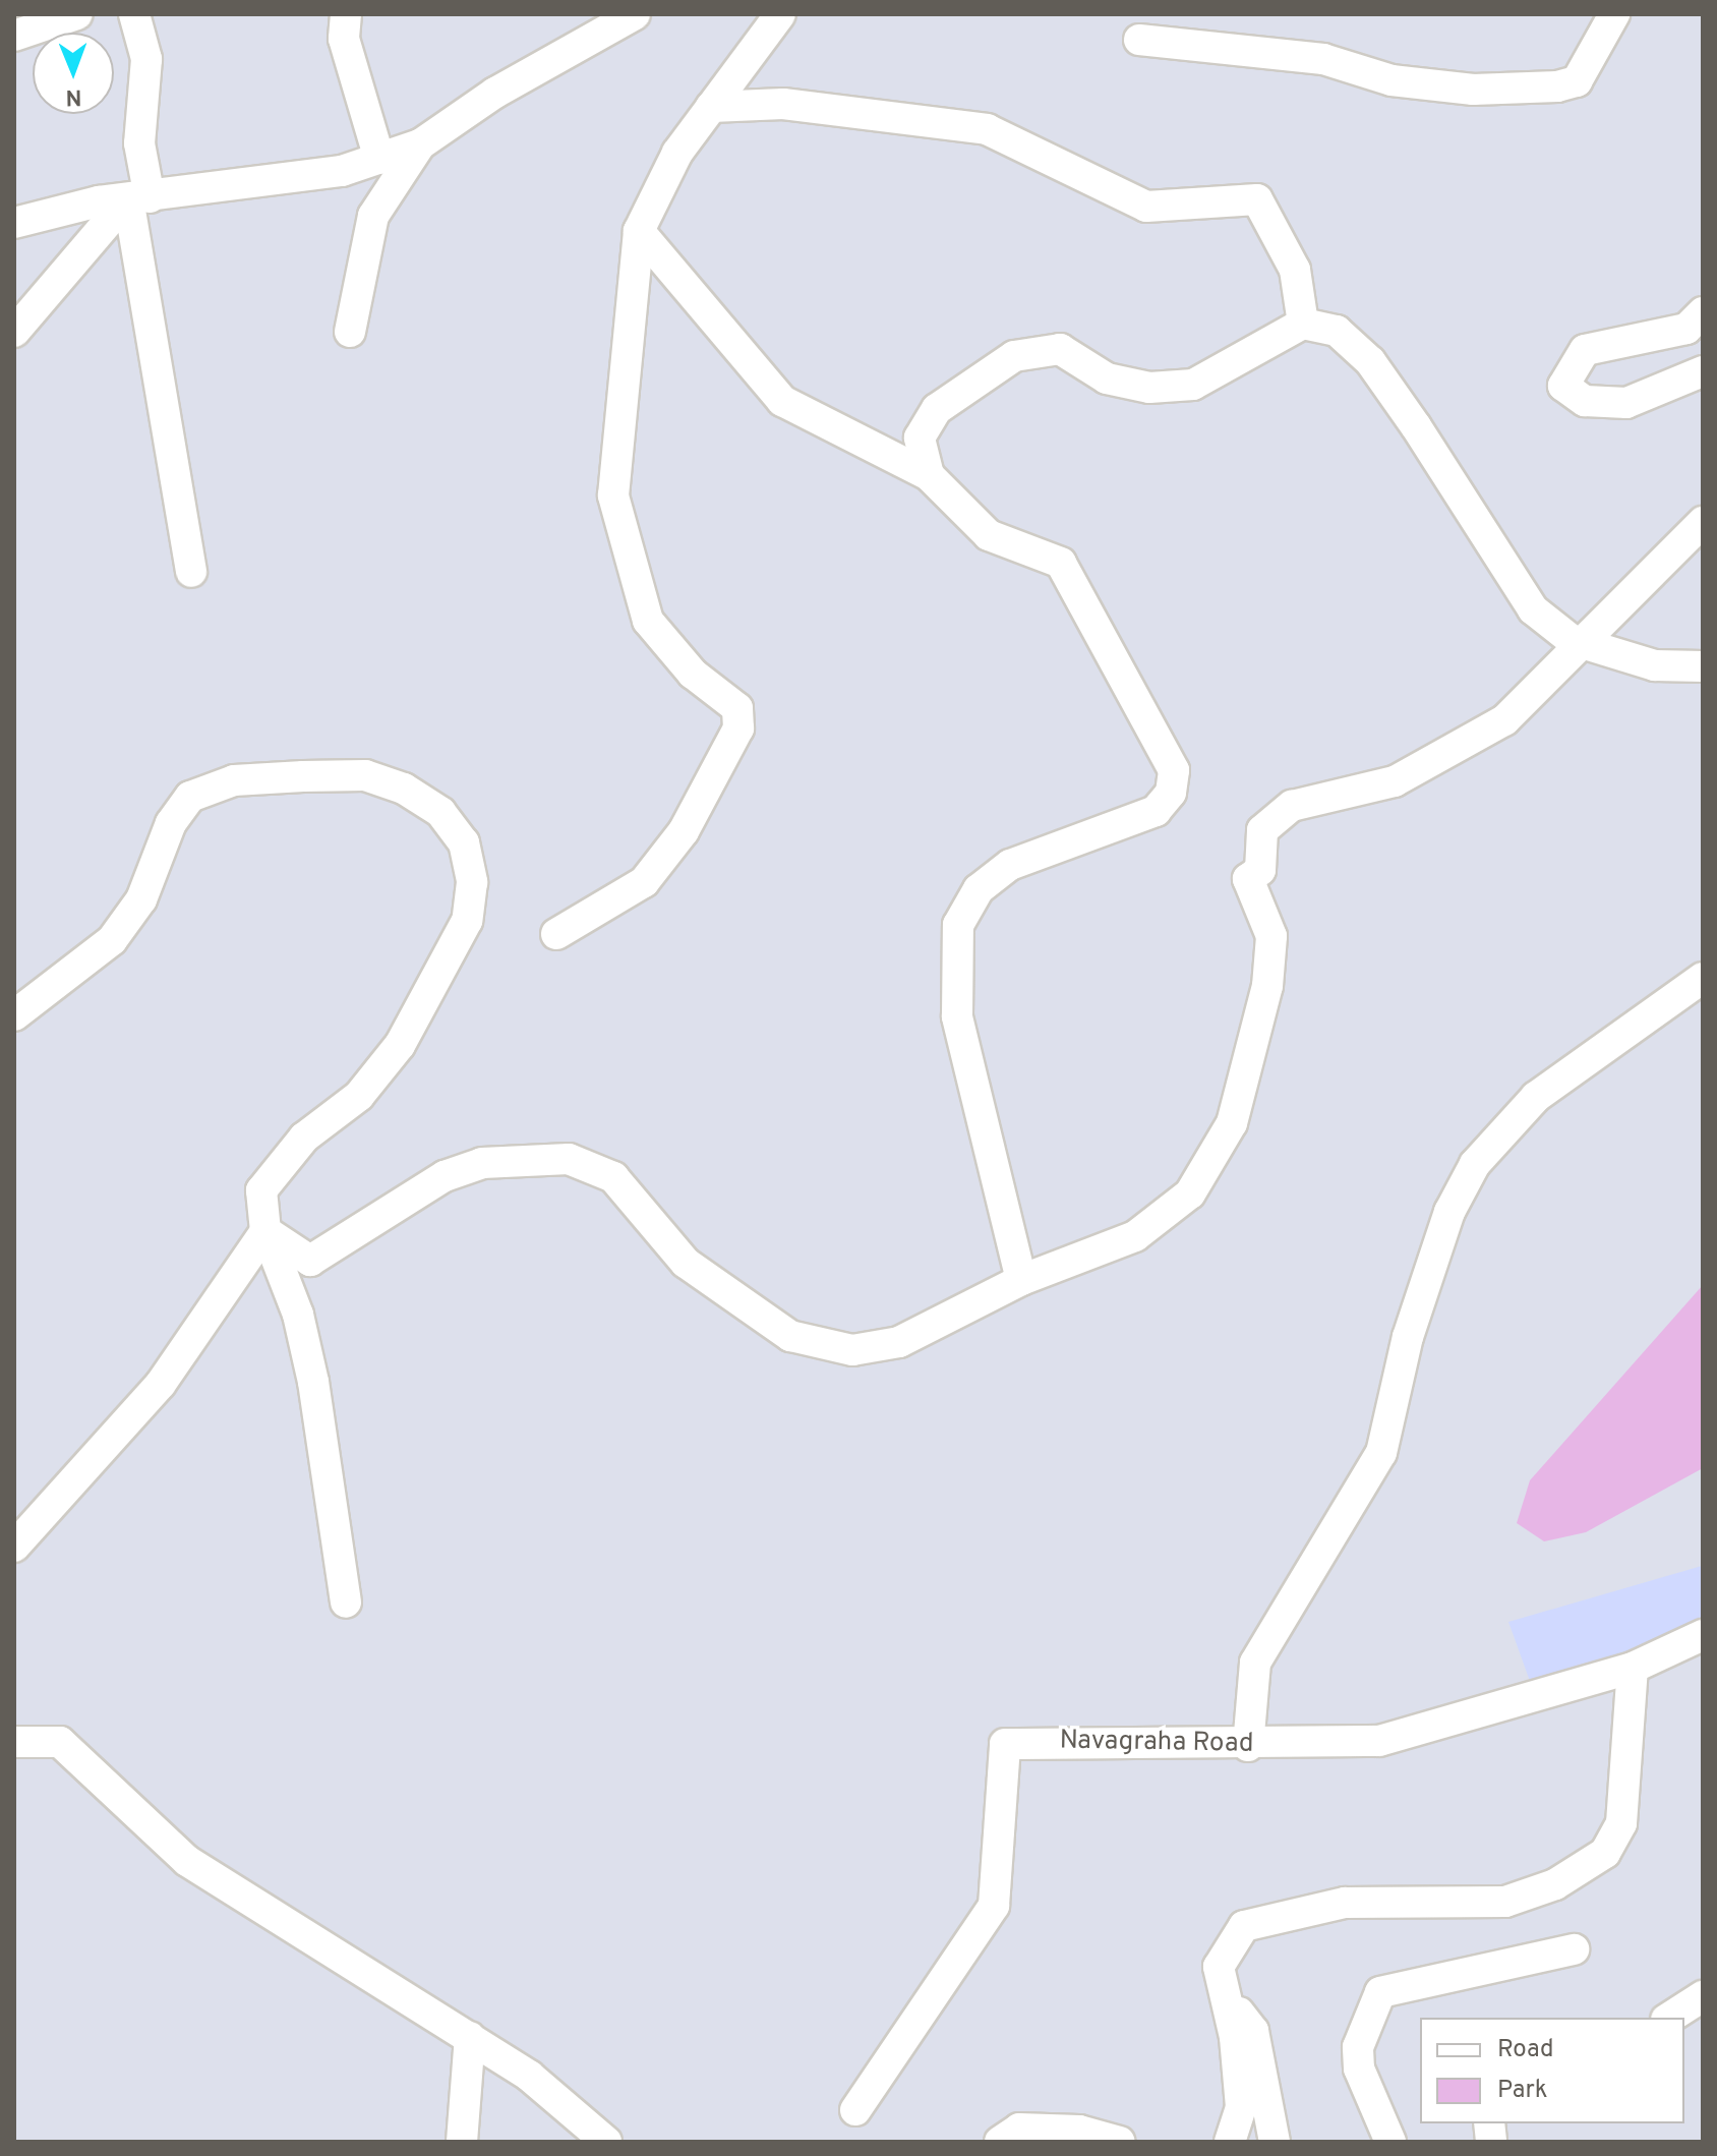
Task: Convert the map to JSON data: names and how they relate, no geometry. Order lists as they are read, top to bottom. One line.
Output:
{"streets":{"street":["Navagraha Road"]},"legend":["Road","Park"],"north":"bottom"}
